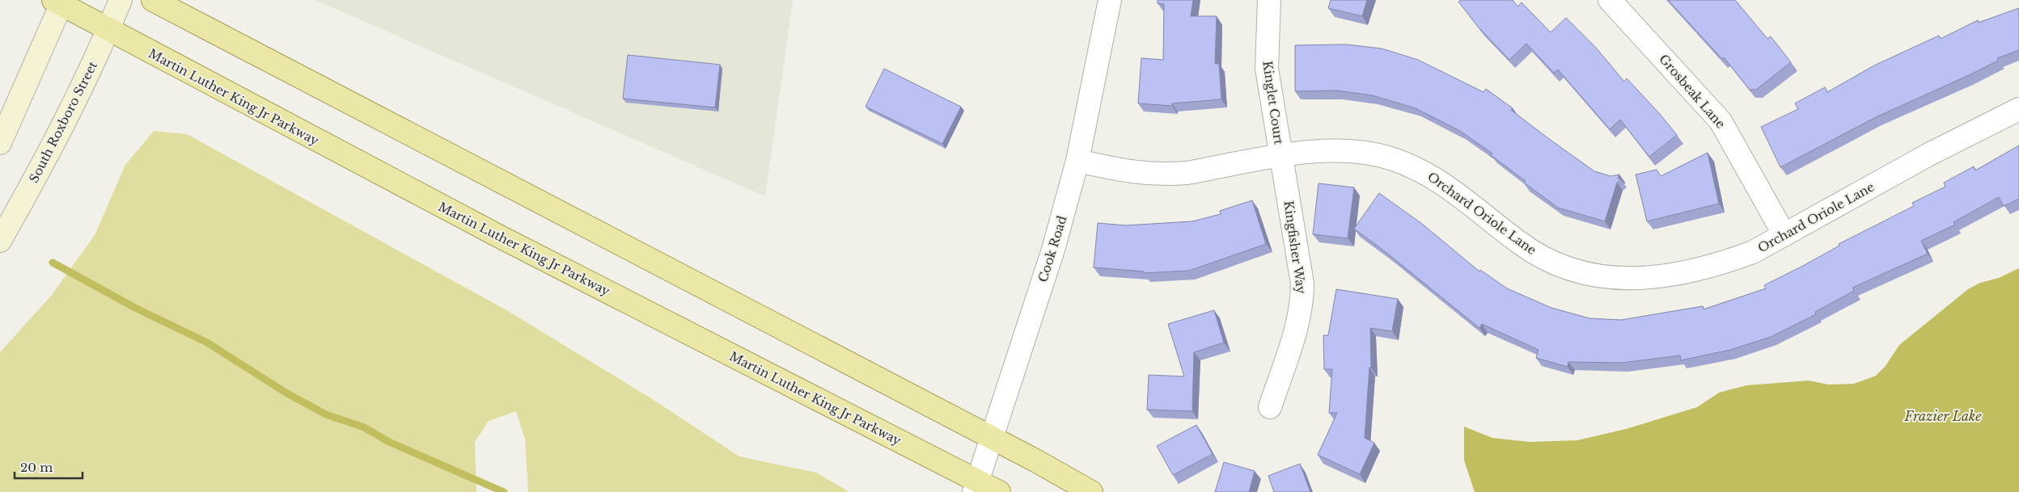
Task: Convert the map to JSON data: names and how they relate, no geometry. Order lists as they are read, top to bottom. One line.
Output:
{"streets":{"main road":["Martin Luther King Jr Parkway"],"street":["Grosbeak Lane","Kinglet Court","South Roxboro Street","Orchard Oriole Lane","Kingfisher Way","Cook Road"]},"crossings":[["Grosbeak Lane","Orchard Oriole Lane"],["Martin Luther King Jr Parkway","South Roxboro Street"],["Martin Luther King Jr Parkway","Cook Road"],["Kinglet Court","Orchard Oriole Lane"],["Kinglet Court","Kingfisher Way"],["Orchard Oriole Lane","Kingfisher Way"],["Orchard Oriole Lane","Cook Road"]],"water":["Frazier Lake"],"scale_bar":"20 m"}
